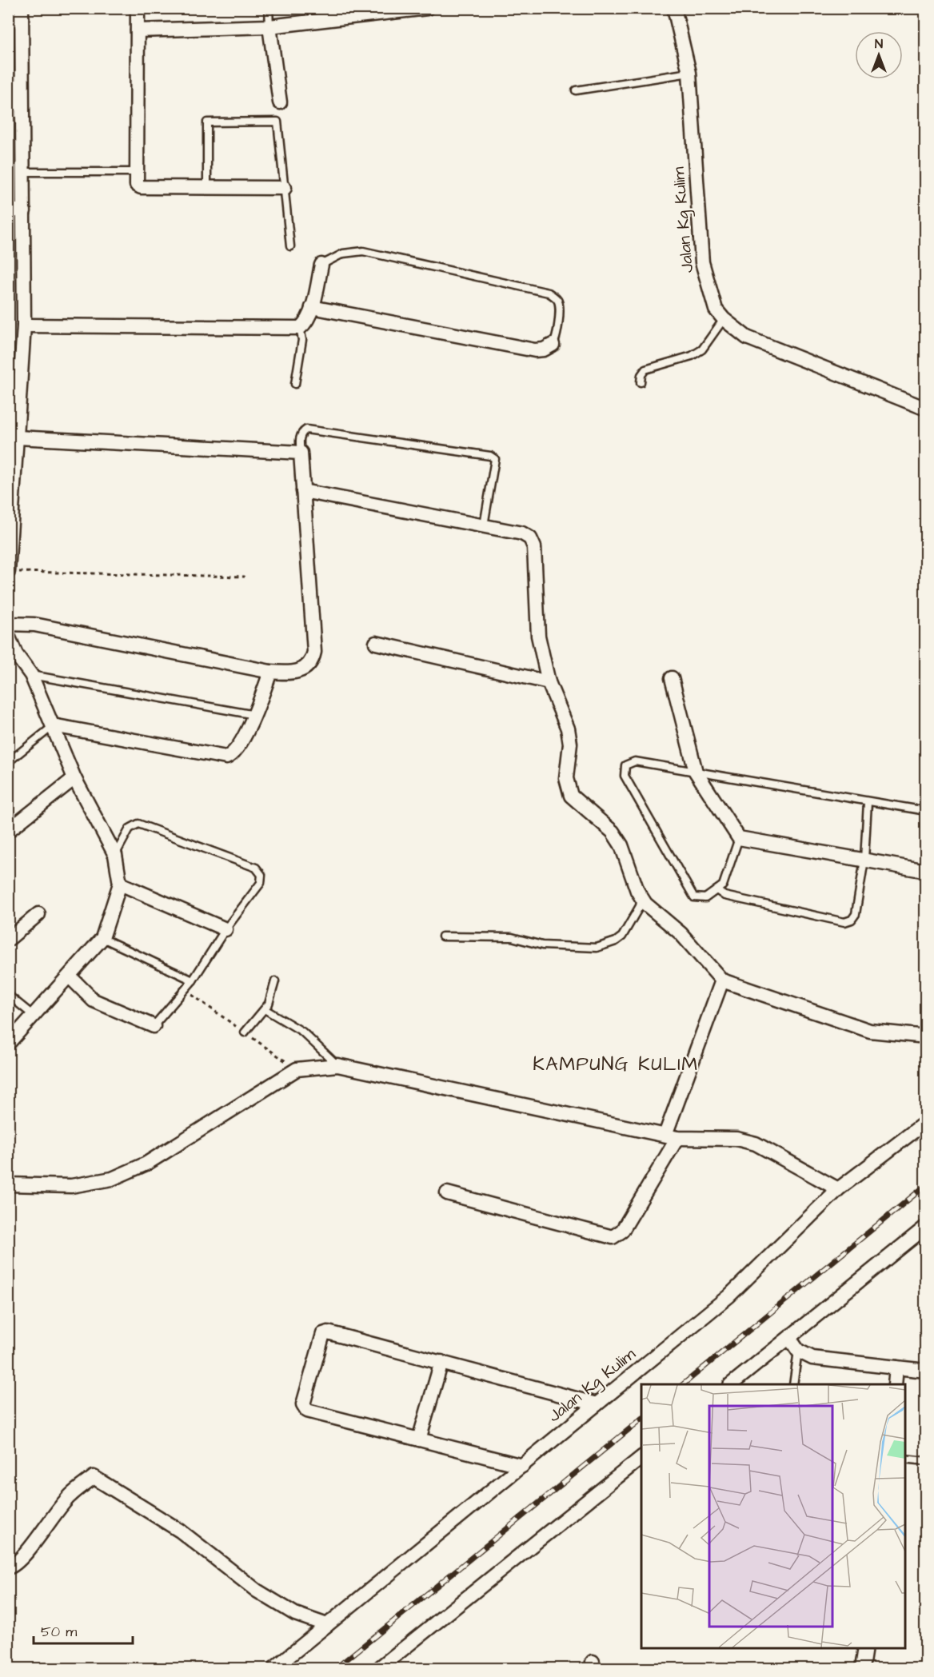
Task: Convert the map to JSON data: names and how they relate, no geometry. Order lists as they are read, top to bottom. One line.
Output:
{"streets":{"street":["Jalan Kg Kulim"]},"districts":["KAMPUNG KULIM"],"scale_bar":"50 m","north":"top"}
